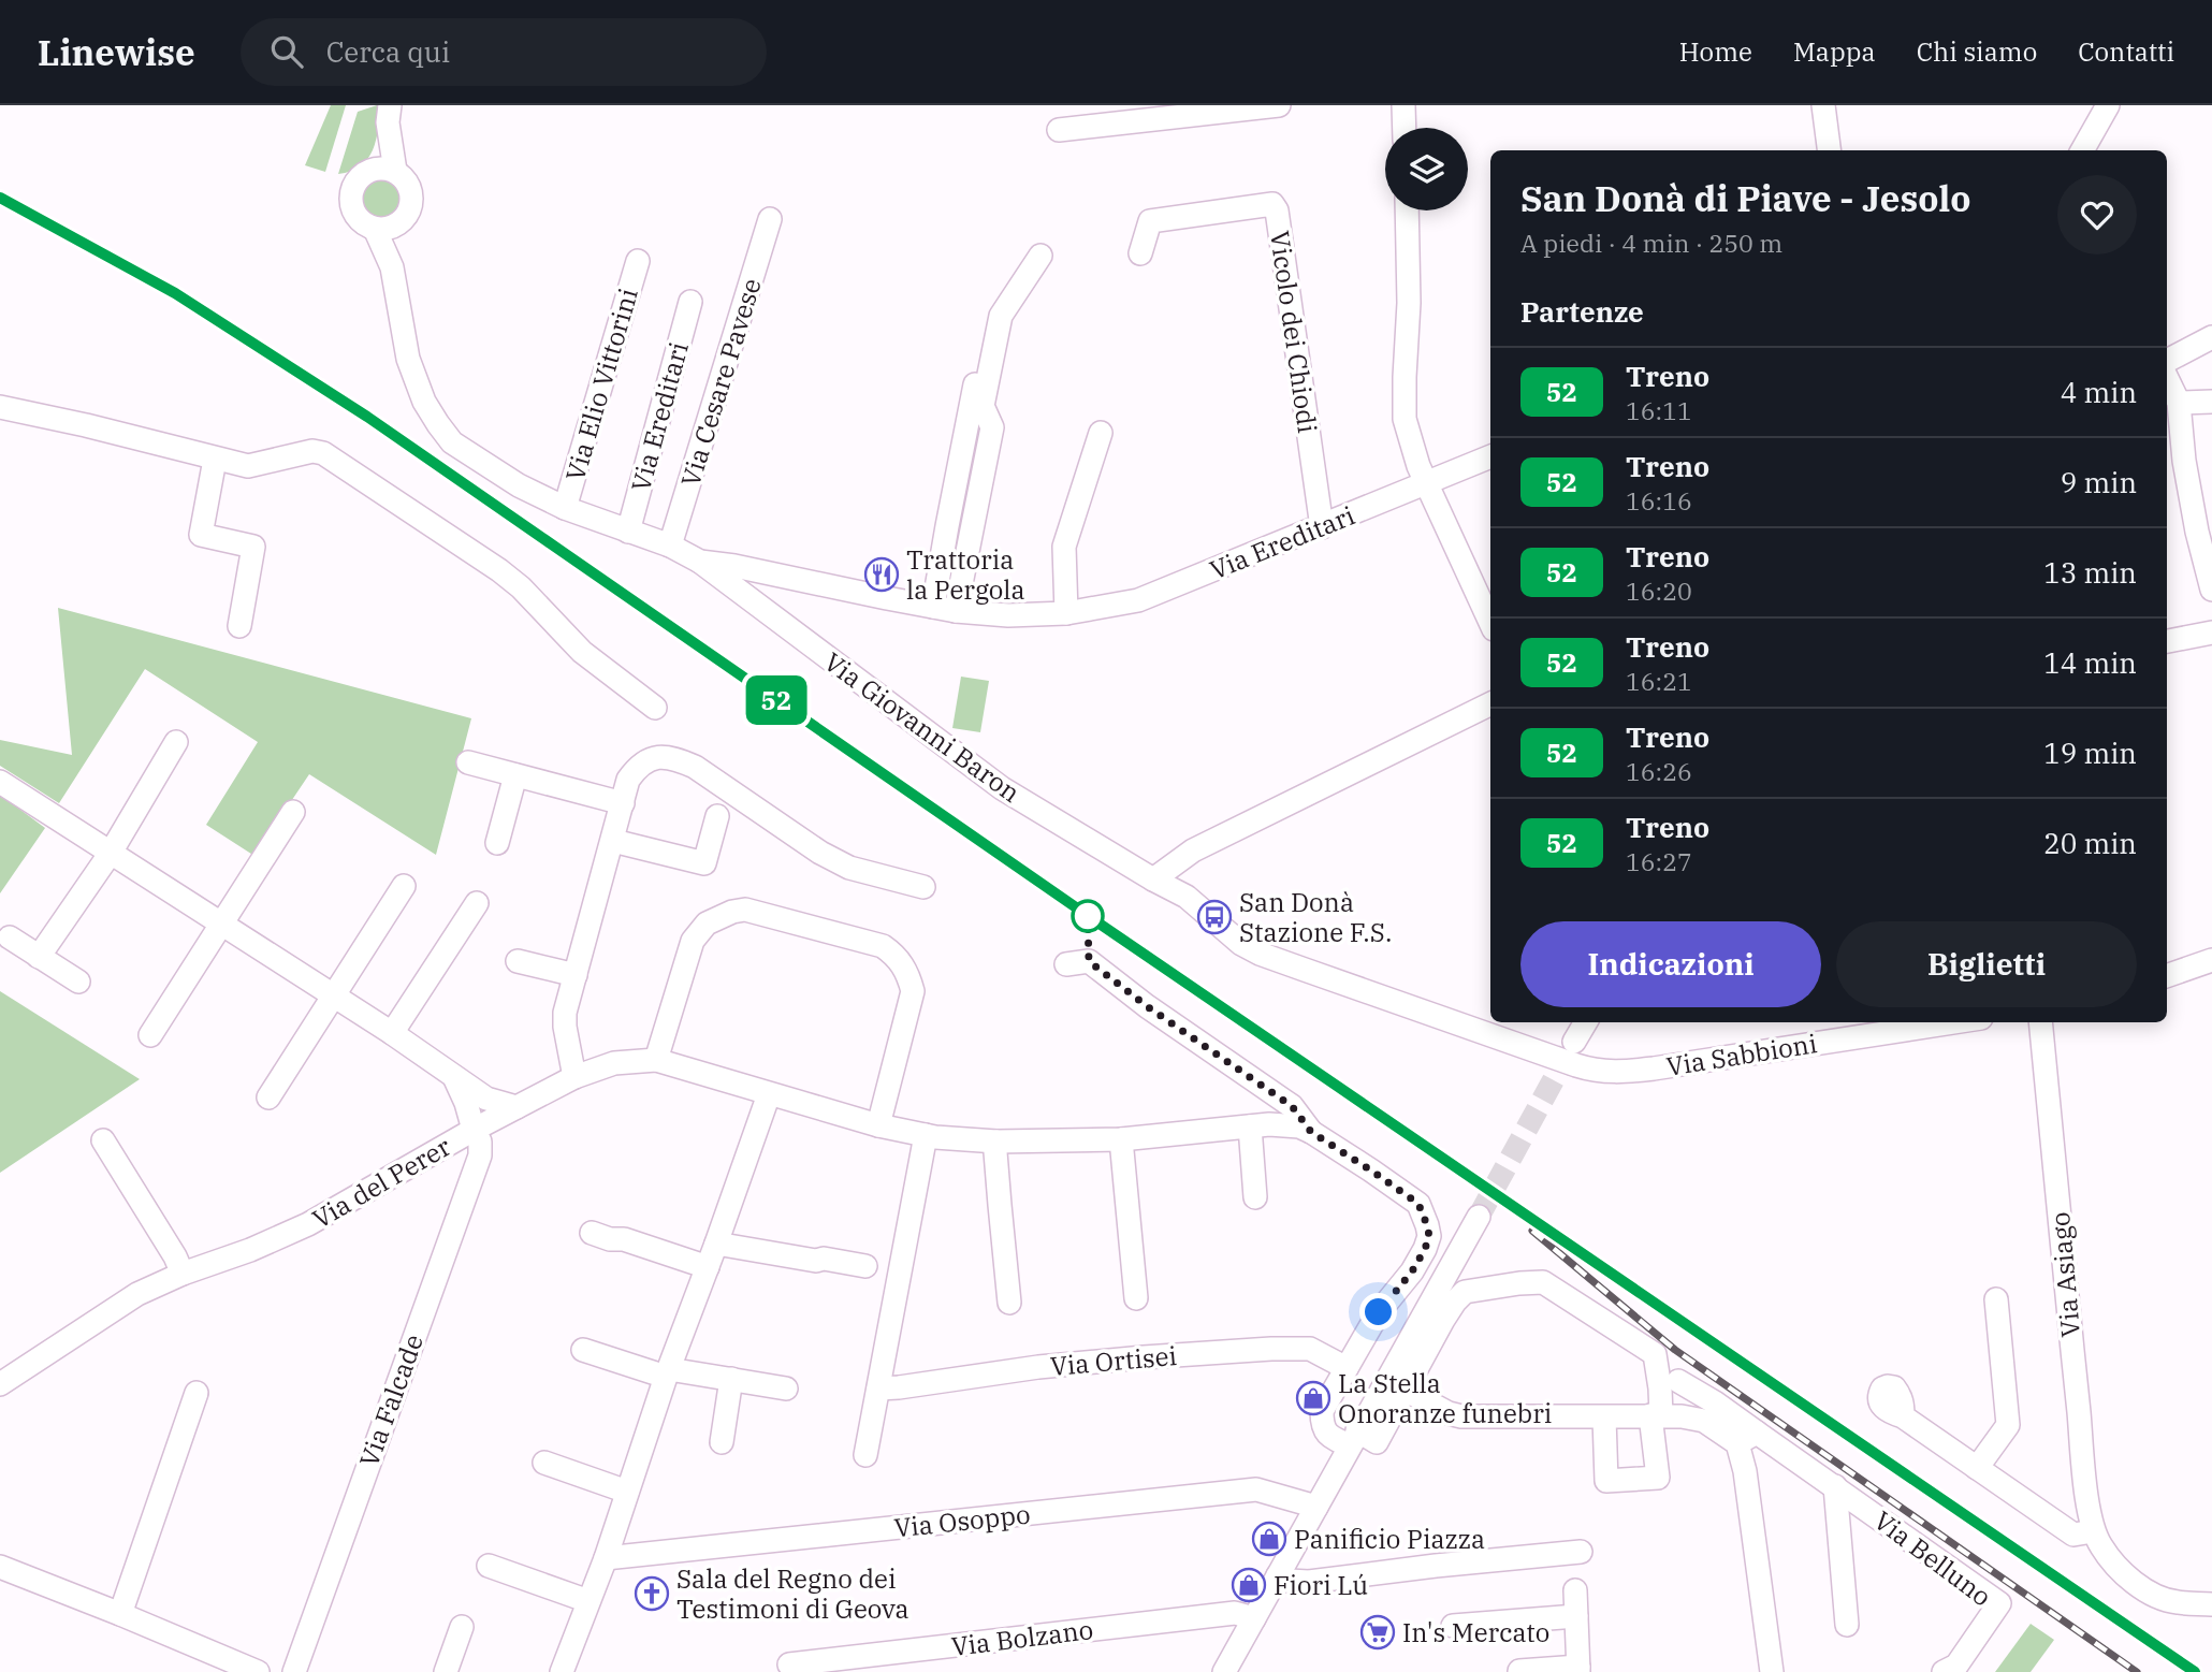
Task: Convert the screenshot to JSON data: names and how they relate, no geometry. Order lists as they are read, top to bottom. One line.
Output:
{"streets":{"street":["Vicolo dei Chiodi","Via Cesare Pavese","Via Elio Vittorini","Via Ereditari","Via Giovanni Baron","Via Sabbioni","Via del Perer","Via Asiago","Via Ortisei","Via Falcade","Via Osoppo","Via Belluno","Via Bolzano"]},"crossings":[["Vicolo dei Chiodi","Via Ereditari"],["Via Cesare Pavese","Via Ereditari"],["Via Elio Vittorini","Via Ereditari"],["Via Ereditari","Via Giovanni Baron"],["Via Giovanni Baron","Via Sabbioni"],["Via del Perer","Via Ortisei"],["Via del Perer","Via Falcade"]],"places":{"restaurant":["Trattoria la Pergola"],"bus stop":["San Donà Stazione F.S."],"shop":["La Stella Onoranze funebri","Panificio Piazza","Fiori Lú"],"church":["Sala del Regno dei Testimoni di Geova"],"supermarket":["In's Mercato"]},"page":{"header":"Linewise","search":"Cerca qui","nav":["Home","Mappa","Chi siamo","Contatti"],"on_map":"52","heading":[["San Donà di Piave - Jesolo","A piedi · 4 min · 250 m"],"Partenze"],"list":[{"mark":"52","name":"Treno","note":"16:11","value":"4 min"},{"mark":"52","name":"Treno","note":"16:16","value":"9 min"},{"mark":"52","name":"Treno","note":"16:20","value":"13 min"},{"mark":"52","name":"Treno","note":"16:21","value":"14 min"},{"mark":"52","name":"Treno","note":"16:26","value":"19 min"},{"mark":"52","name":"Treno","note":"16:27","value":"20 min"}],"buttons":["Indicazioni","Biglietti"]}}
